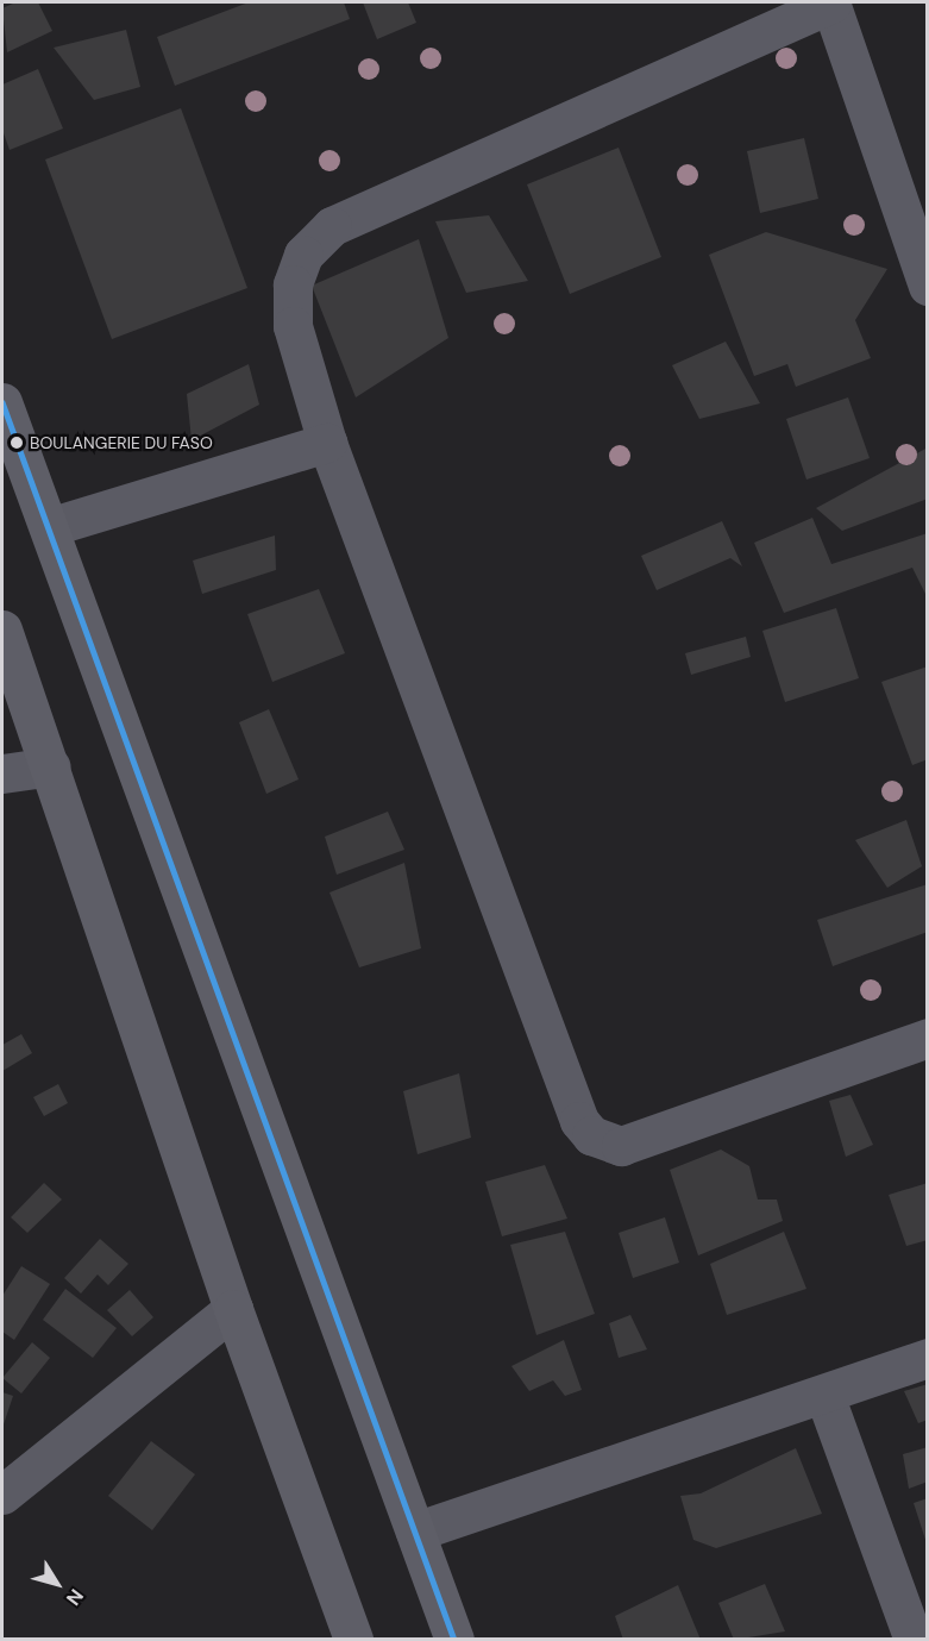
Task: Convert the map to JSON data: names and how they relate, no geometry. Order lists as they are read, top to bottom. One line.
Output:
{"places":["BOULANGERIE DU FASO"],"north":"bottom right"}
